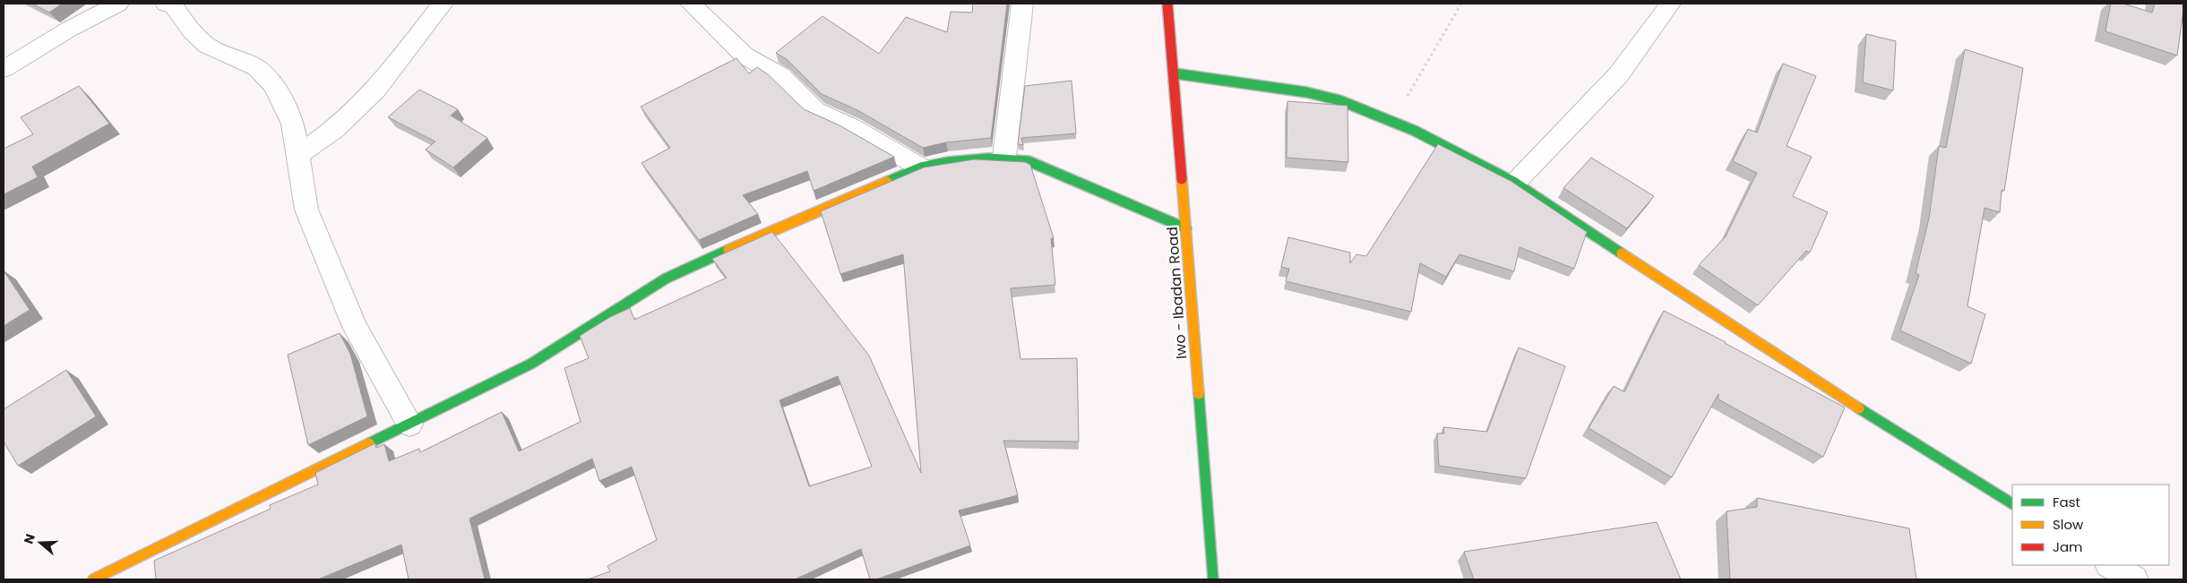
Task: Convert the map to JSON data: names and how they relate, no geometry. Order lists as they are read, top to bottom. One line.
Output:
{"streets":{"street":["Iwo - Ibadan Road"]},"legend":["Fast","Slow","Jam"],"north":"left"}
